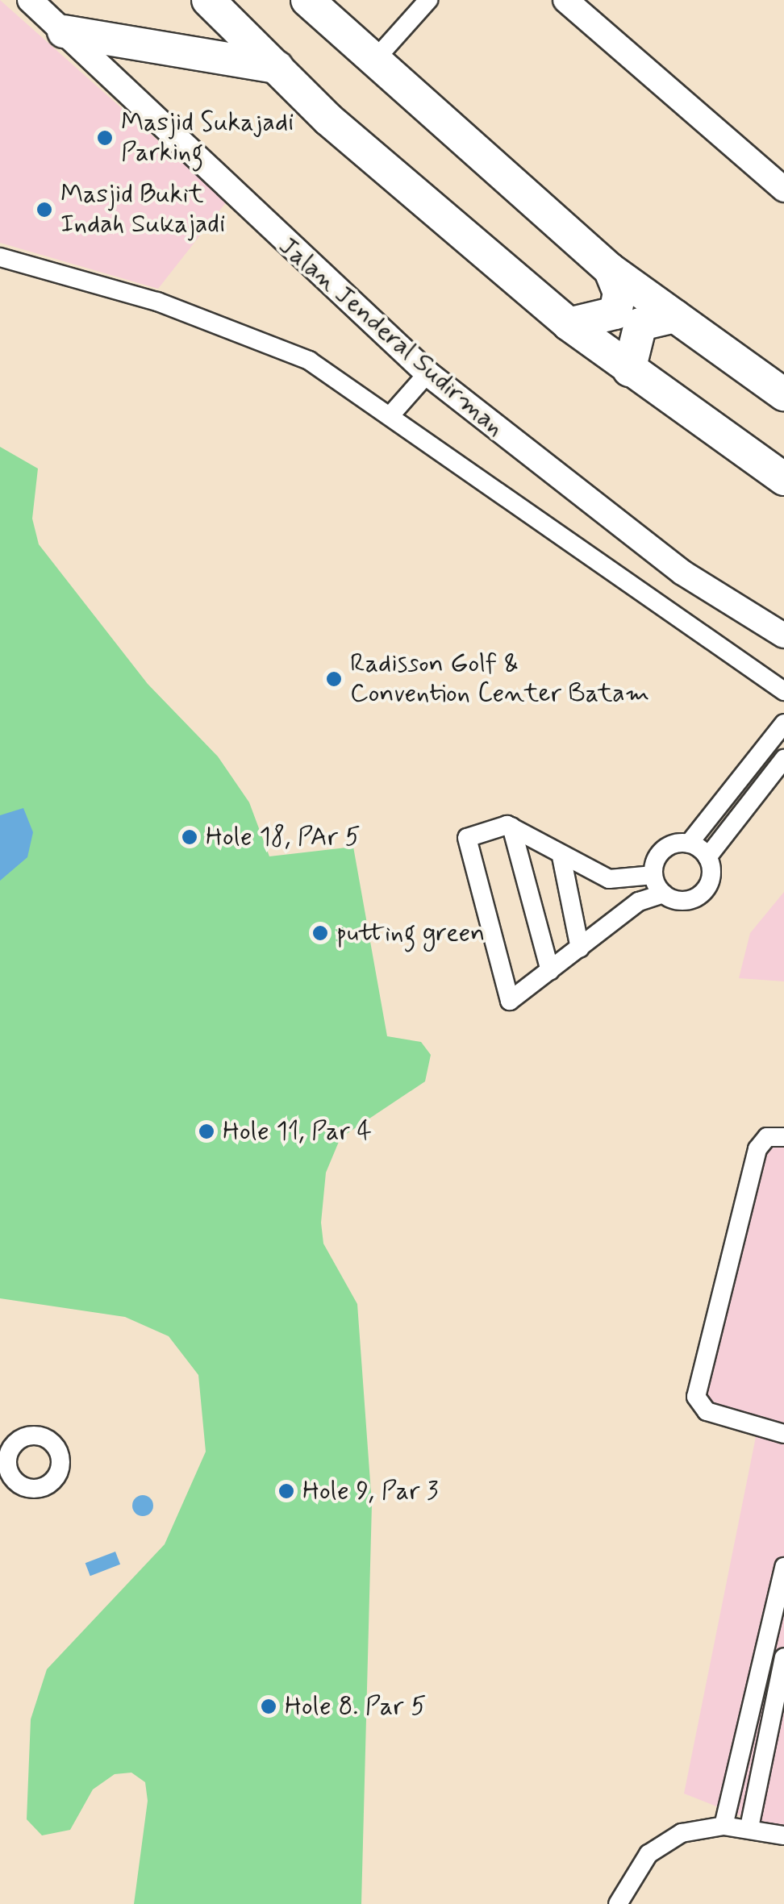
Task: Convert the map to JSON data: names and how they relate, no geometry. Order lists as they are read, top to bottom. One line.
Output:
{"streets":{"street":["Jalan Jenderal Sudirman"]},"places":["Masjid Sukajadi Parking","Masjid Bukit Indah Sukajadi","Radisson Golf & Convention Center Batam","Hole 18, PAr 5","putting green","Hole 11, Par 4","Hole 9, Par 3","Hole 8. Par 5"]}
